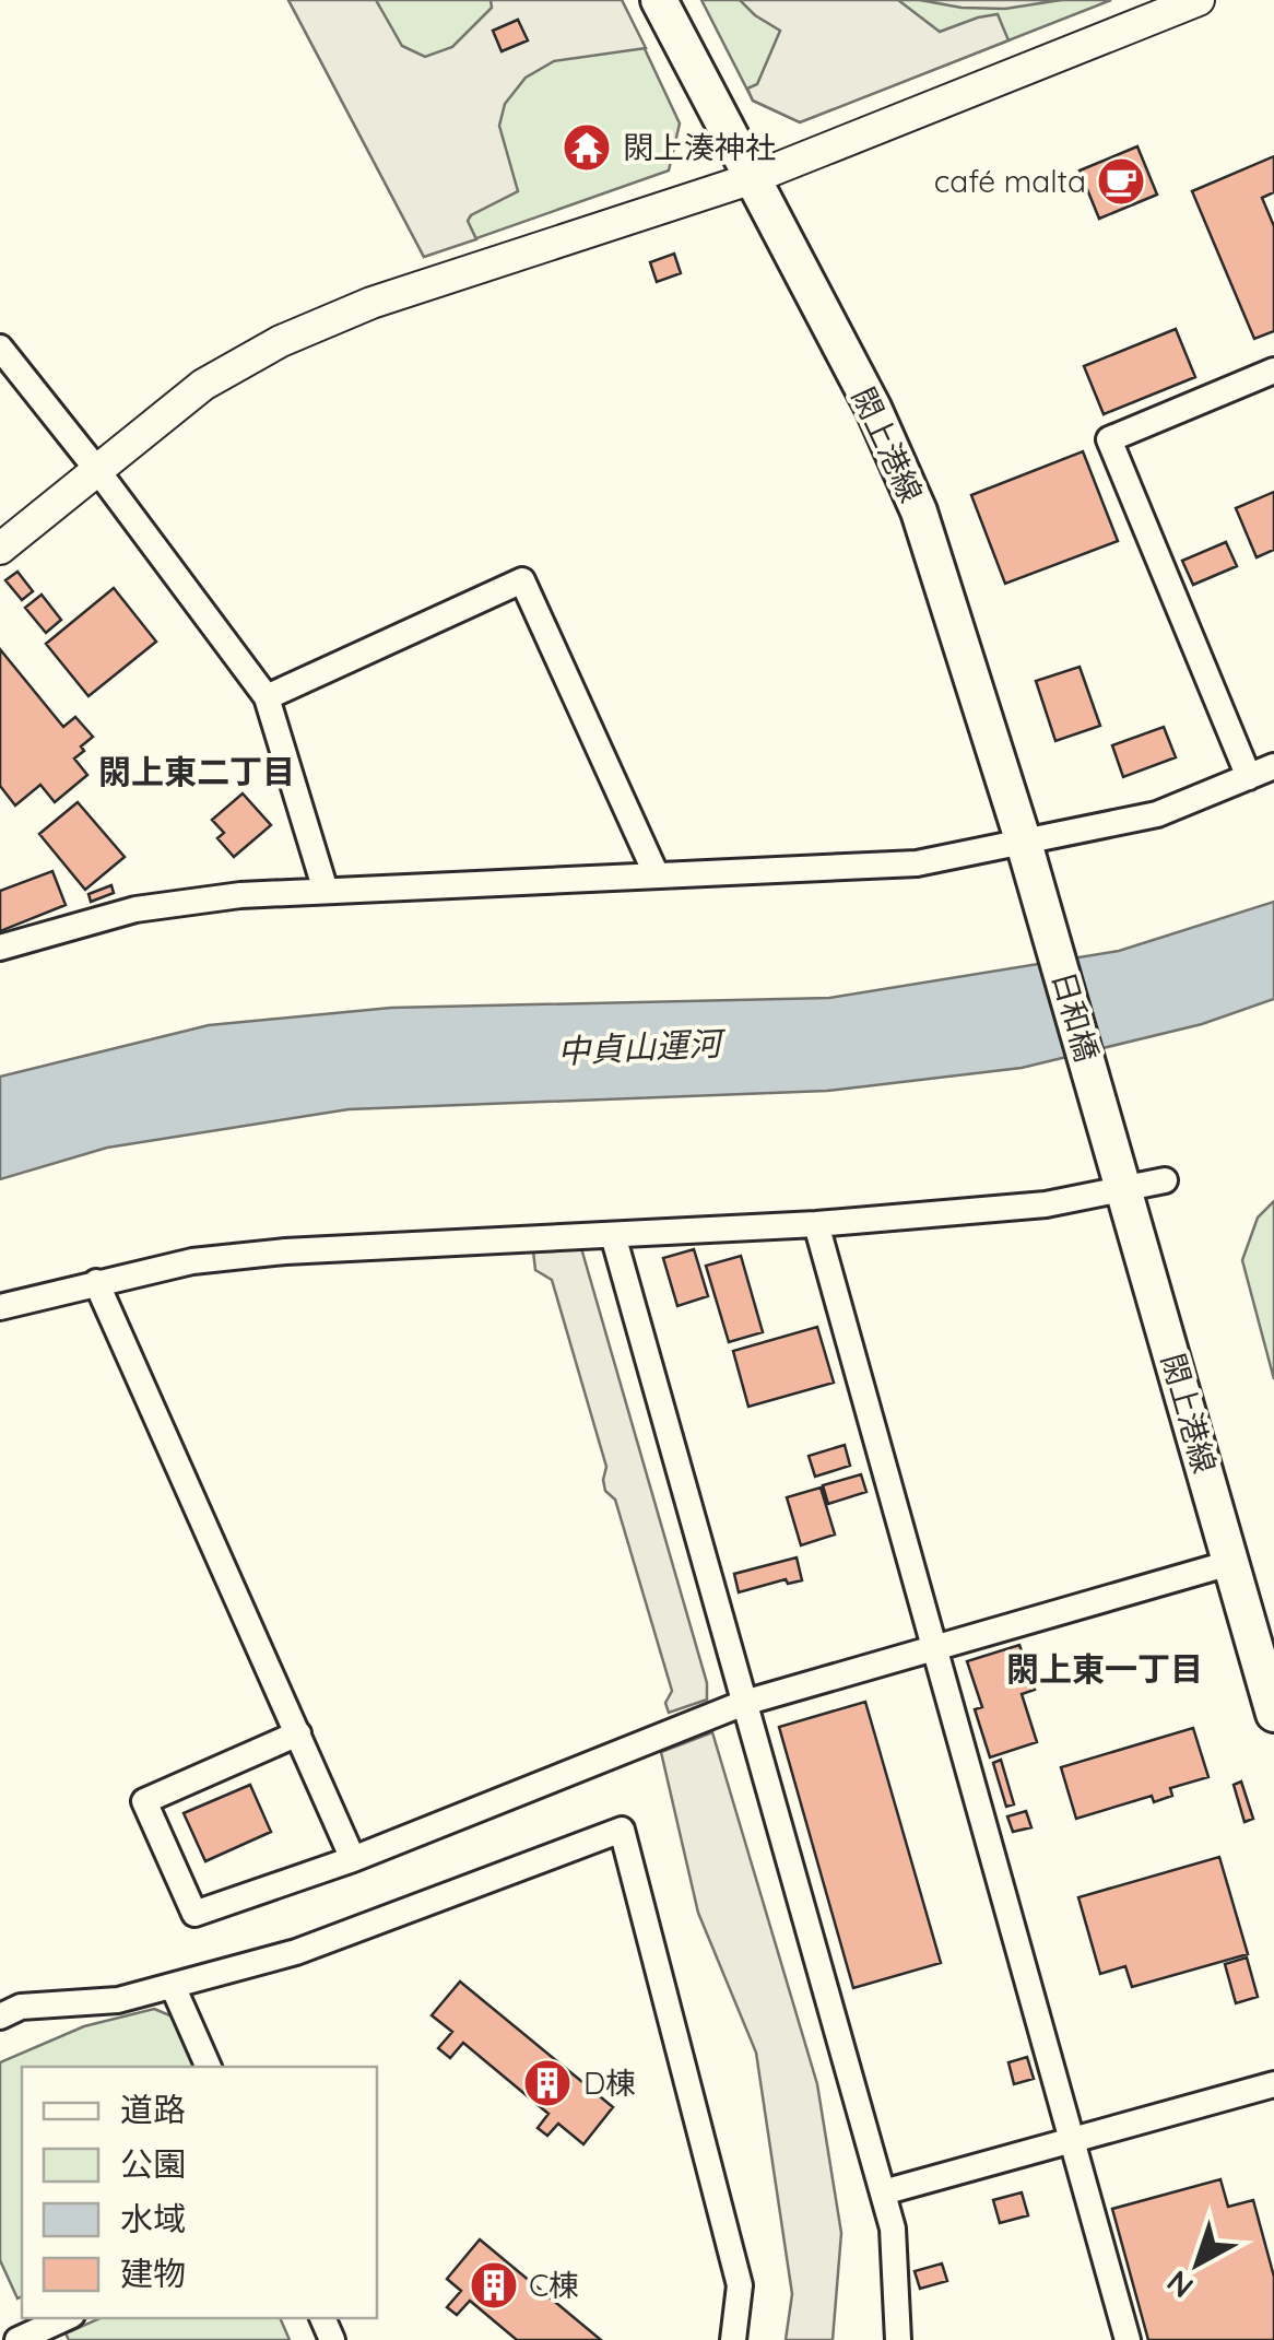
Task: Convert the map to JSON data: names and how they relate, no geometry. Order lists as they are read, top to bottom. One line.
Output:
{"streets":{"main road":["閖上港線","日和橋"]},"crossings":[["閖上港線","日和橋"]],"districts":["閖上東二丁目","閖上東一丁目"],"water":["中貞山運河"],"places":{"temple":["閖上湊神社"],"cafe":["café malta"],"building":["D棟","C棟"]},"legend":["道路","公園","水域","建物"],"north":"bottom left"}
